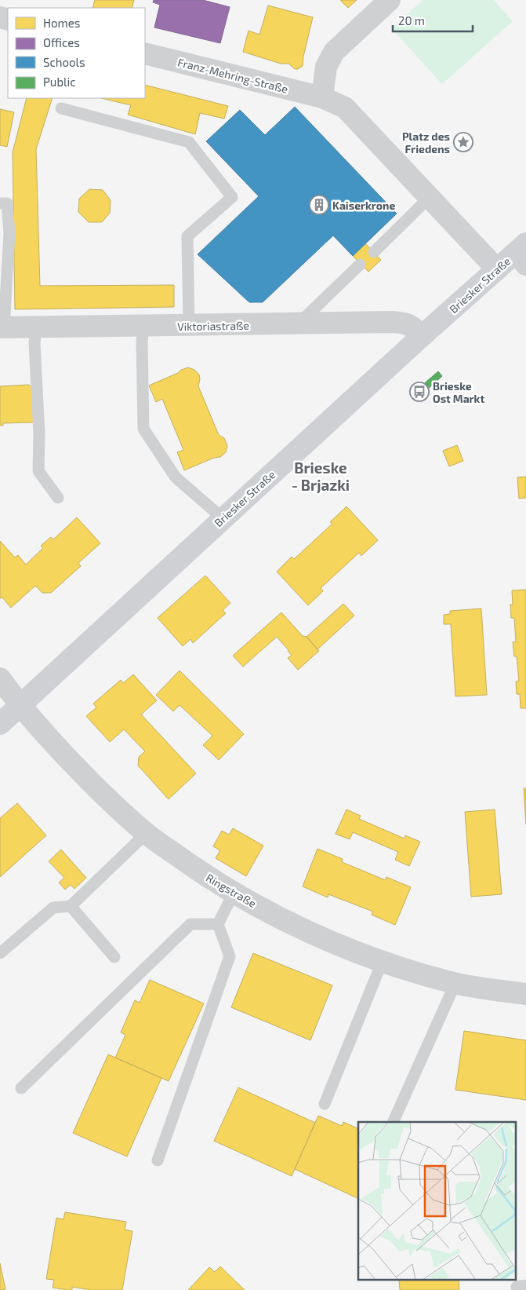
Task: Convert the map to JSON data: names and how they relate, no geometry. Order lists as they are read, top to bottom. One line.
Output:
{"streets":{"main road":["Briesker Straße"],"street":["Franz-Mehring-Straße","Viktoriastraße","Ringstraße"]},"crossings":[["Briesker Straße","Viktoriastraße"],["Briesker Straße","Ringstraße"]],"districts":["Brieske - Brjazki"],"places":{"place":["Platz des Friedens"],"building":["Kaiserkrone"],"bus stop":["Brieske Ost Markt"]},"legend":["Homes","Offices","Schools","Public"],"scale_bar":"20 m"}
